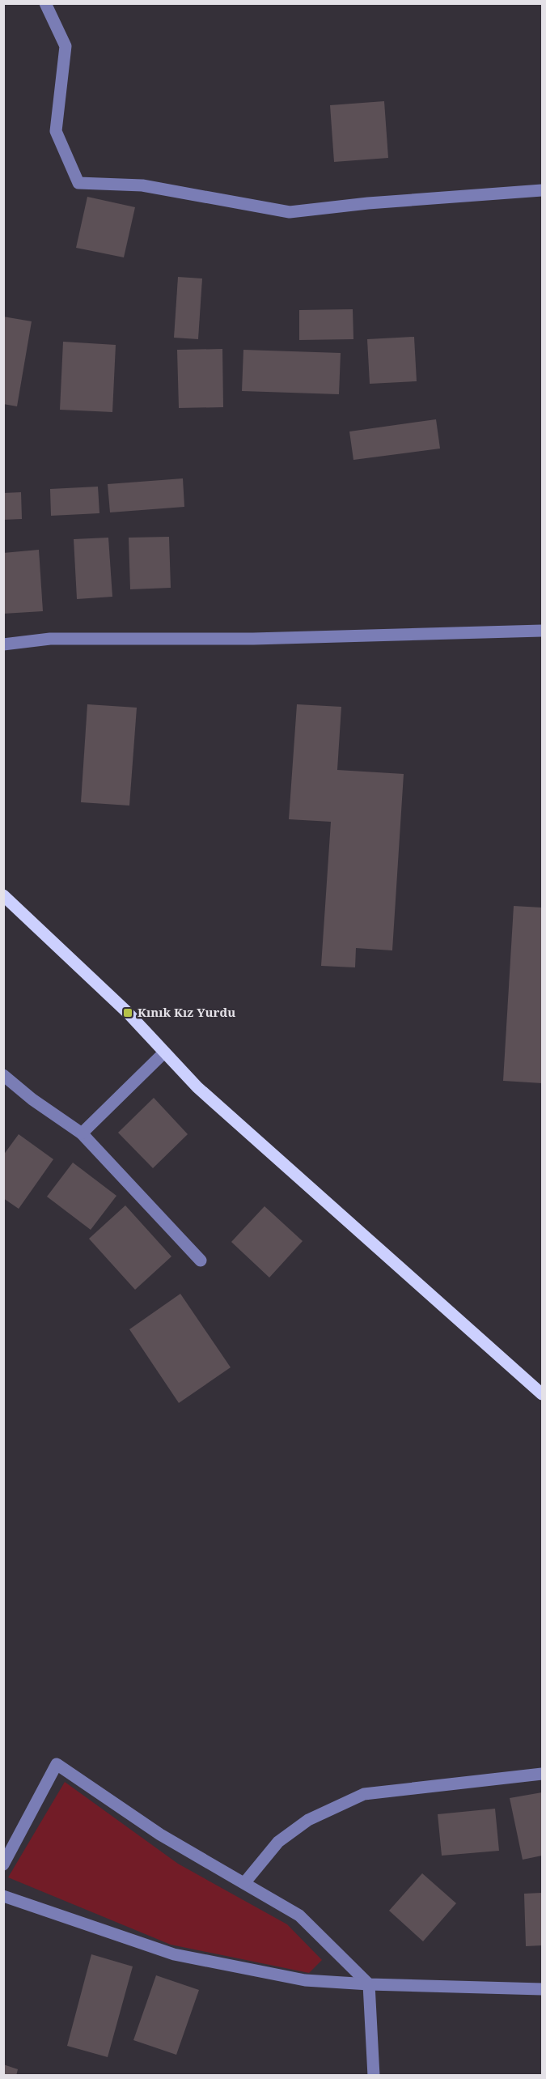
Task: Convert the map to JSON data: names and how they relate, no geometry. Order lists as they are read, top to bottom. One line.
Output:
{"places":{"transit":["Kınık Kız Yurdu"]}}
